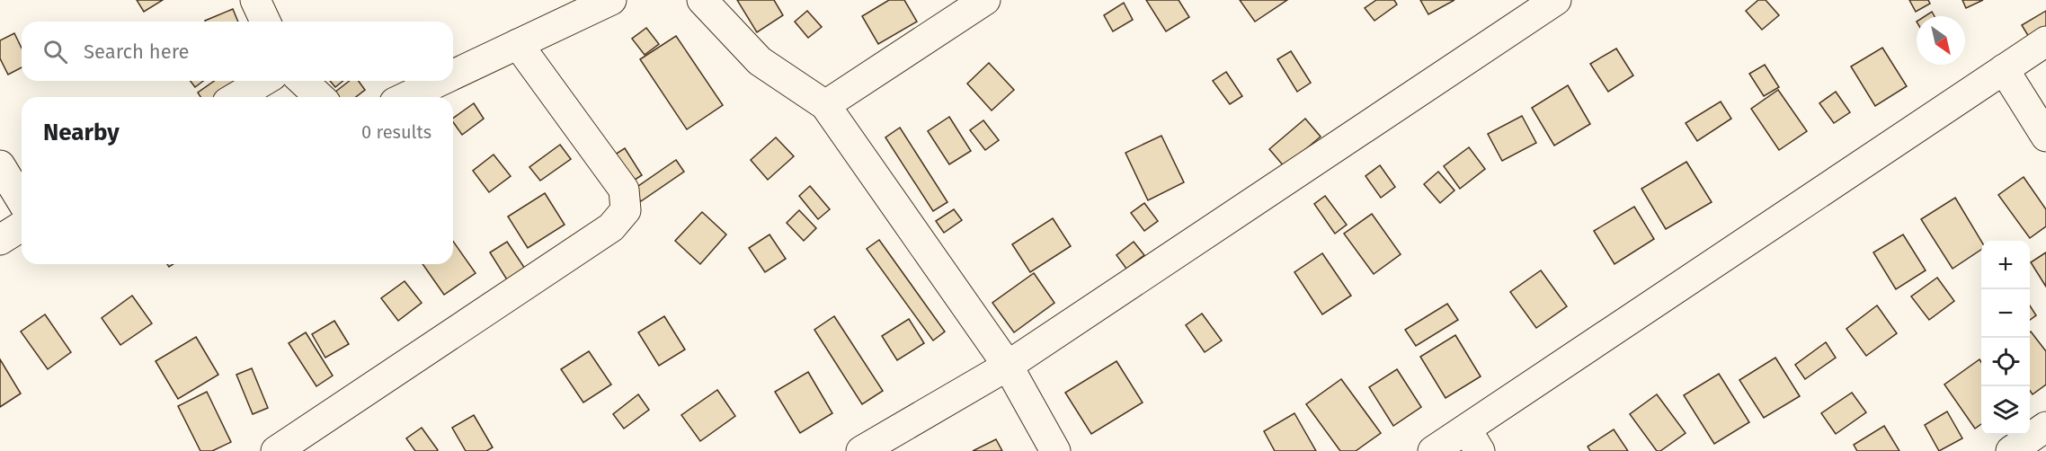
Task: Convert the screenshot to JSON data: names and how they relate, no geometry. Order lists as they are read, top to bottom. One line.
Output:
{"north":"bottom right","page":{"search":"Search here","heading":["Nearby","0 results"],"map_buttons":["+","−"]}}
